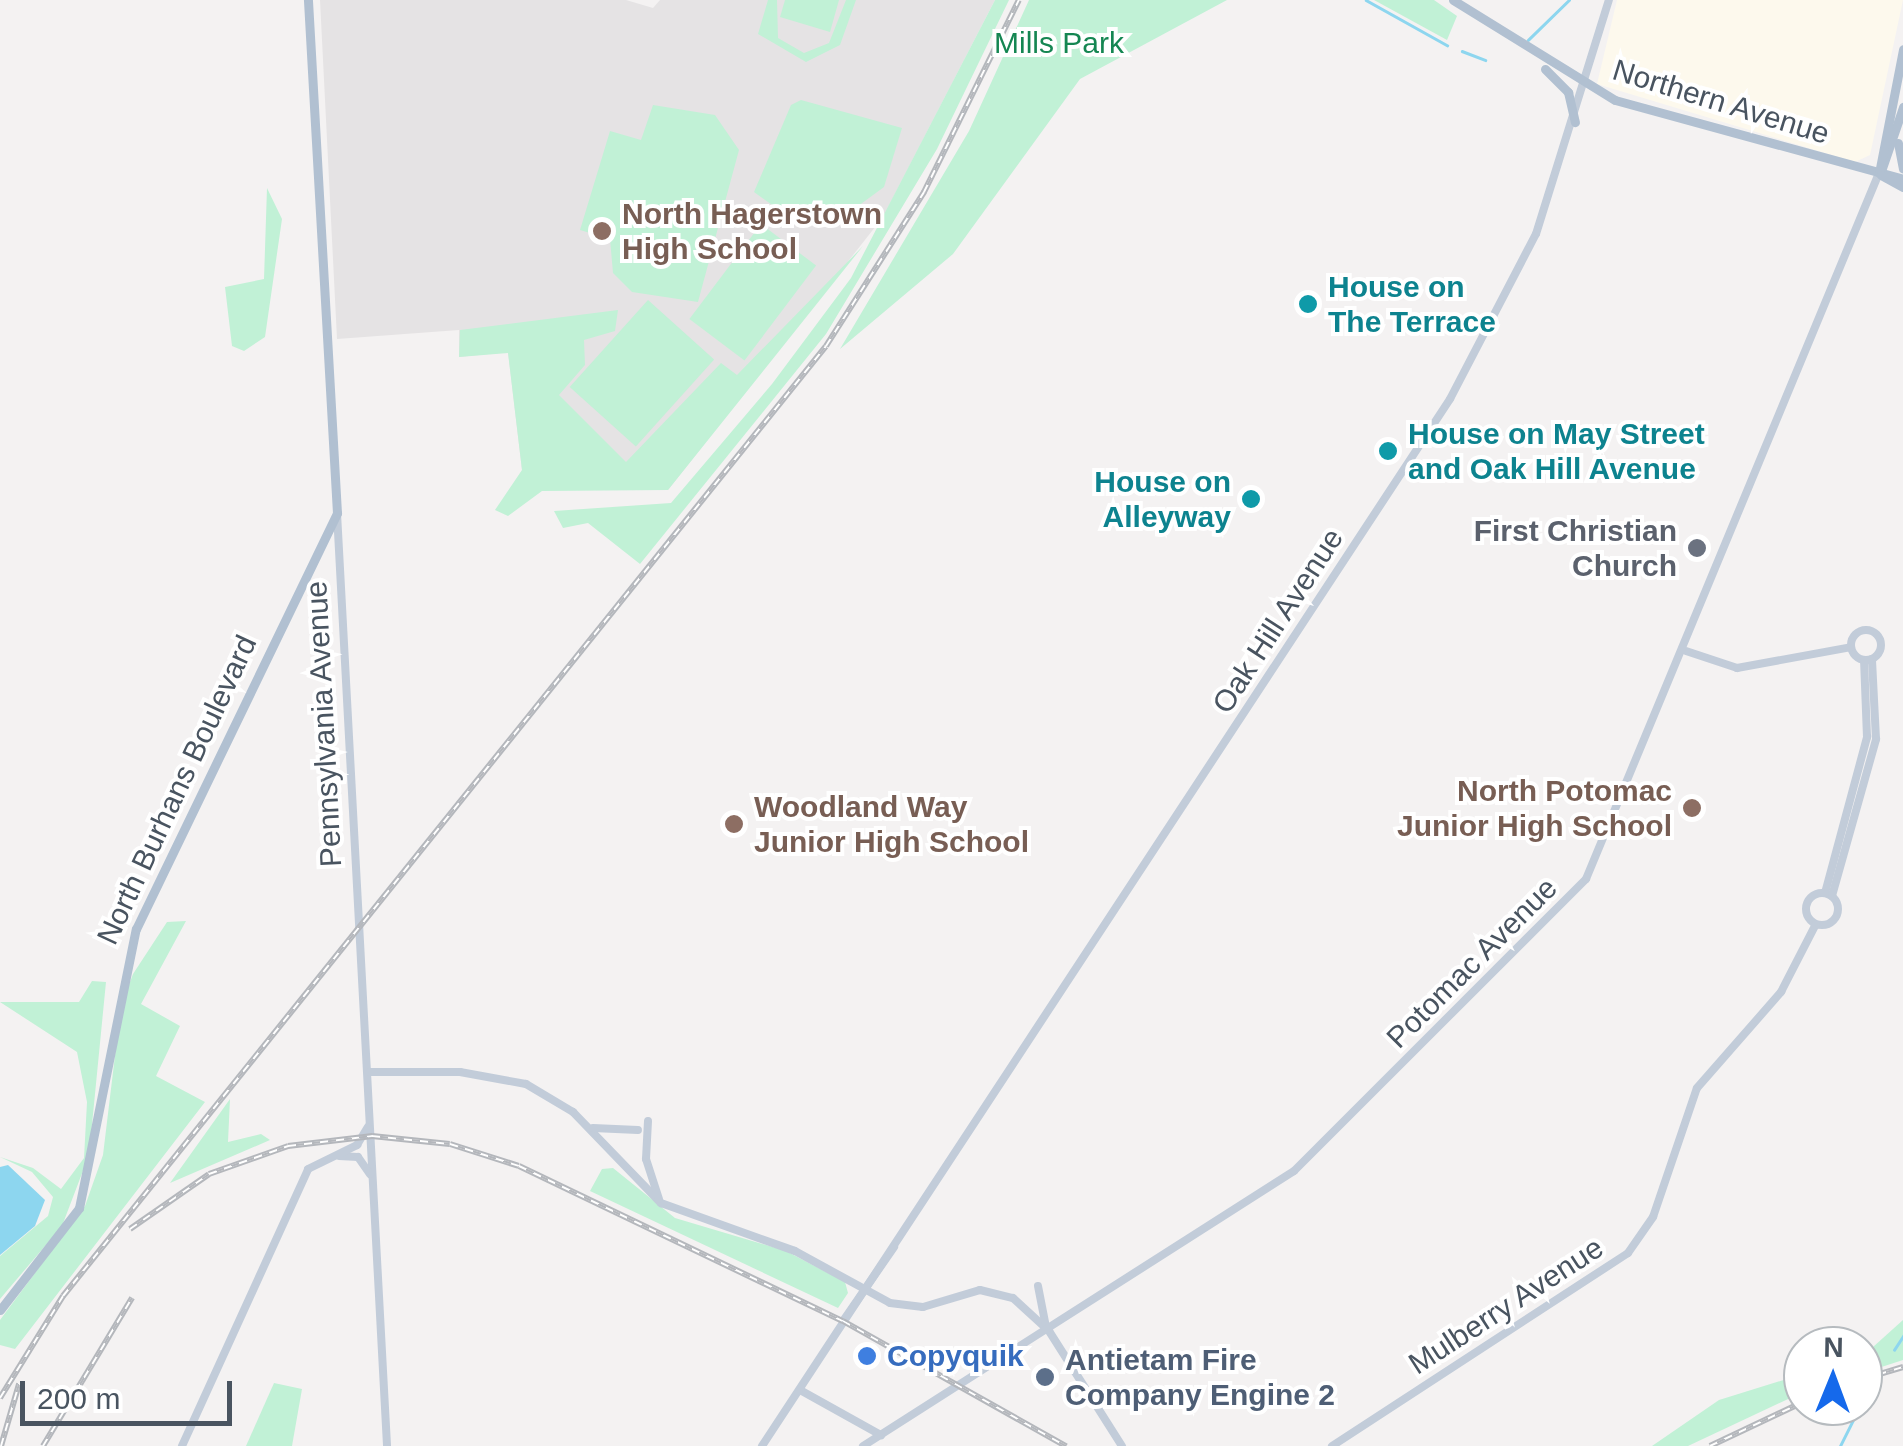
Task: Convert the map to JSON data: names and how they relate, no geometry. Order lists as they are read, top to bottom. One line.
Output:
{"streets":{"main road":["Northern Avenue","Pennsylvania Avenue","North Burhans Boulevard"],"street":["Oak Hill Avenue","Potomac Avenue","Mulberry Avenue"]},"crossings":[["Northern Avenue","Oak Hill Avenue"],["Northern Avenue","Potomac Avenue"],["Pennsylvania Avenue","North Burhans Boulevard"]],"parks":["Mills Park"],"places":["North Hagerstown High School","House on The Terrace","House on May Street and Oak Hill Avenue","House on Alleyway","First Christian Church","North Potomac Junior High School","Woodland Way Junior High School","Copyquik","Antietam Fire Company Engine 2"],"scale_bar":"200 m","north":"top"}
